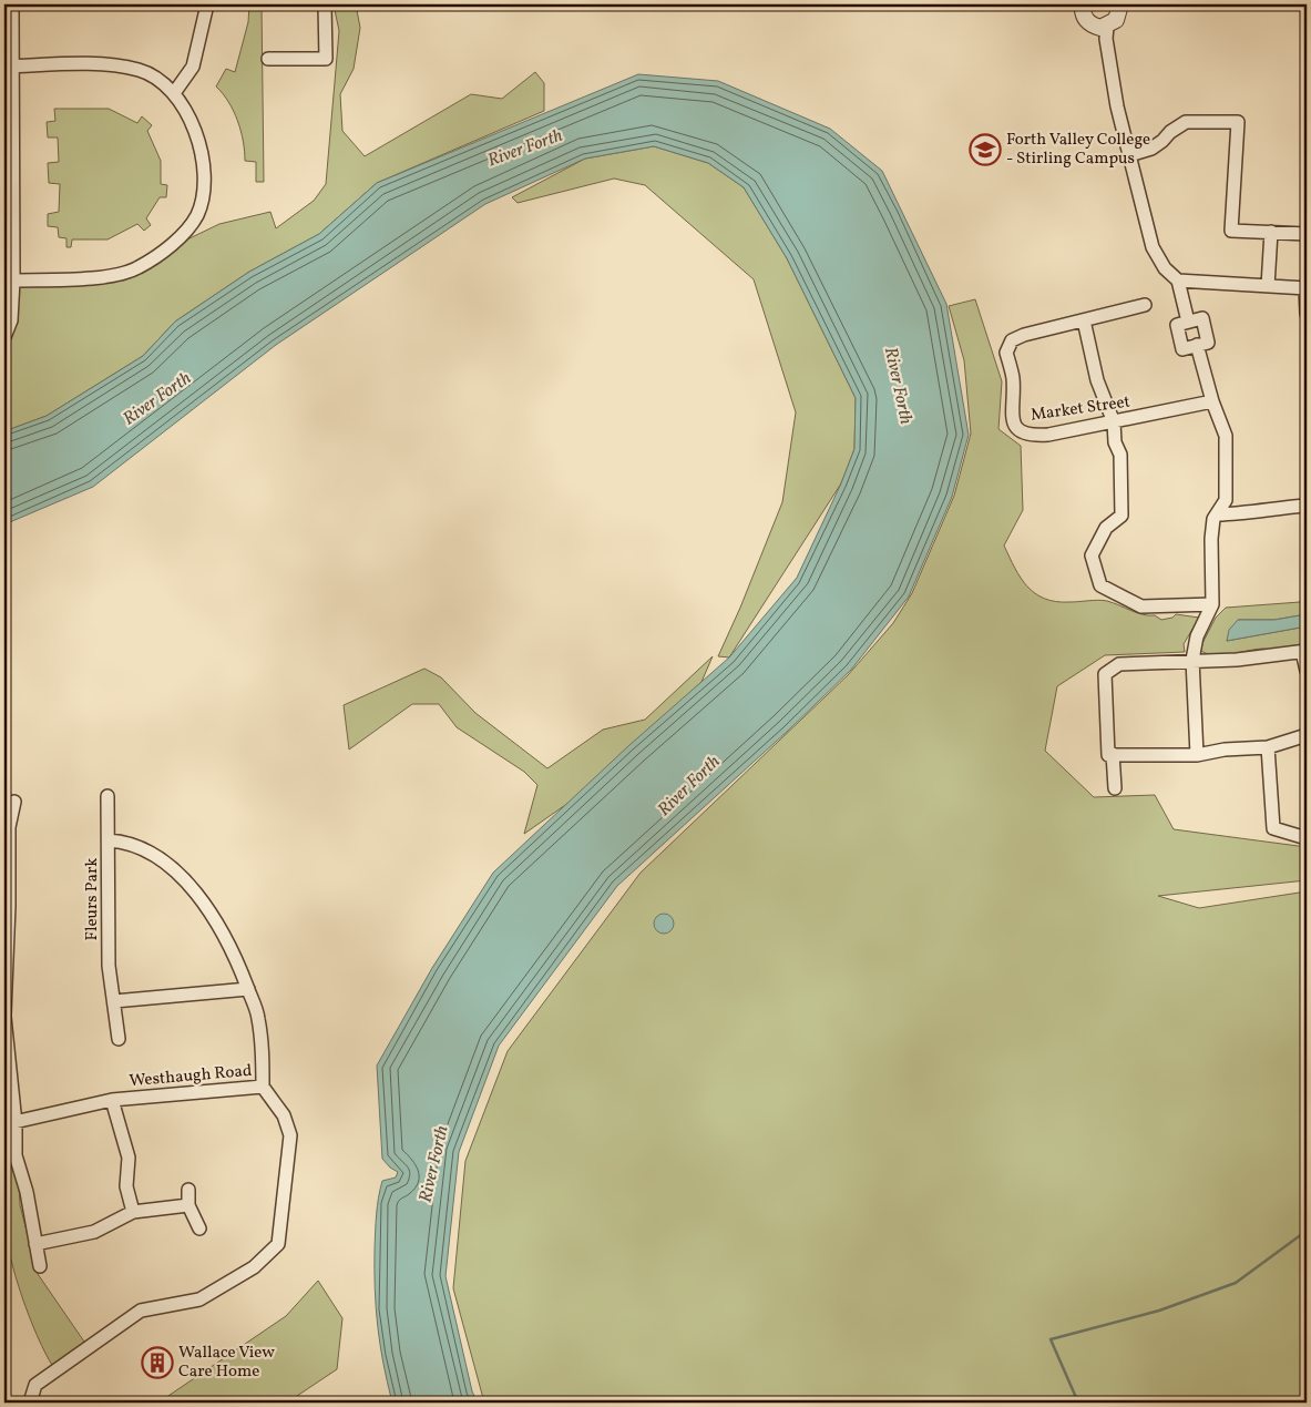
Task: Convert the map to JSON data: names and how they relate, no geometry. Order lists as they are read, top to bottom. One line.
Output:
{"streets":{"street":["Market Street","Fleurs Park","Westhaugh Road"]},"water":["River Forth"],"places":{"school or university":["Forth Valley College - Stirling Campus"],"building":["Wallace View Care Home"]}}
